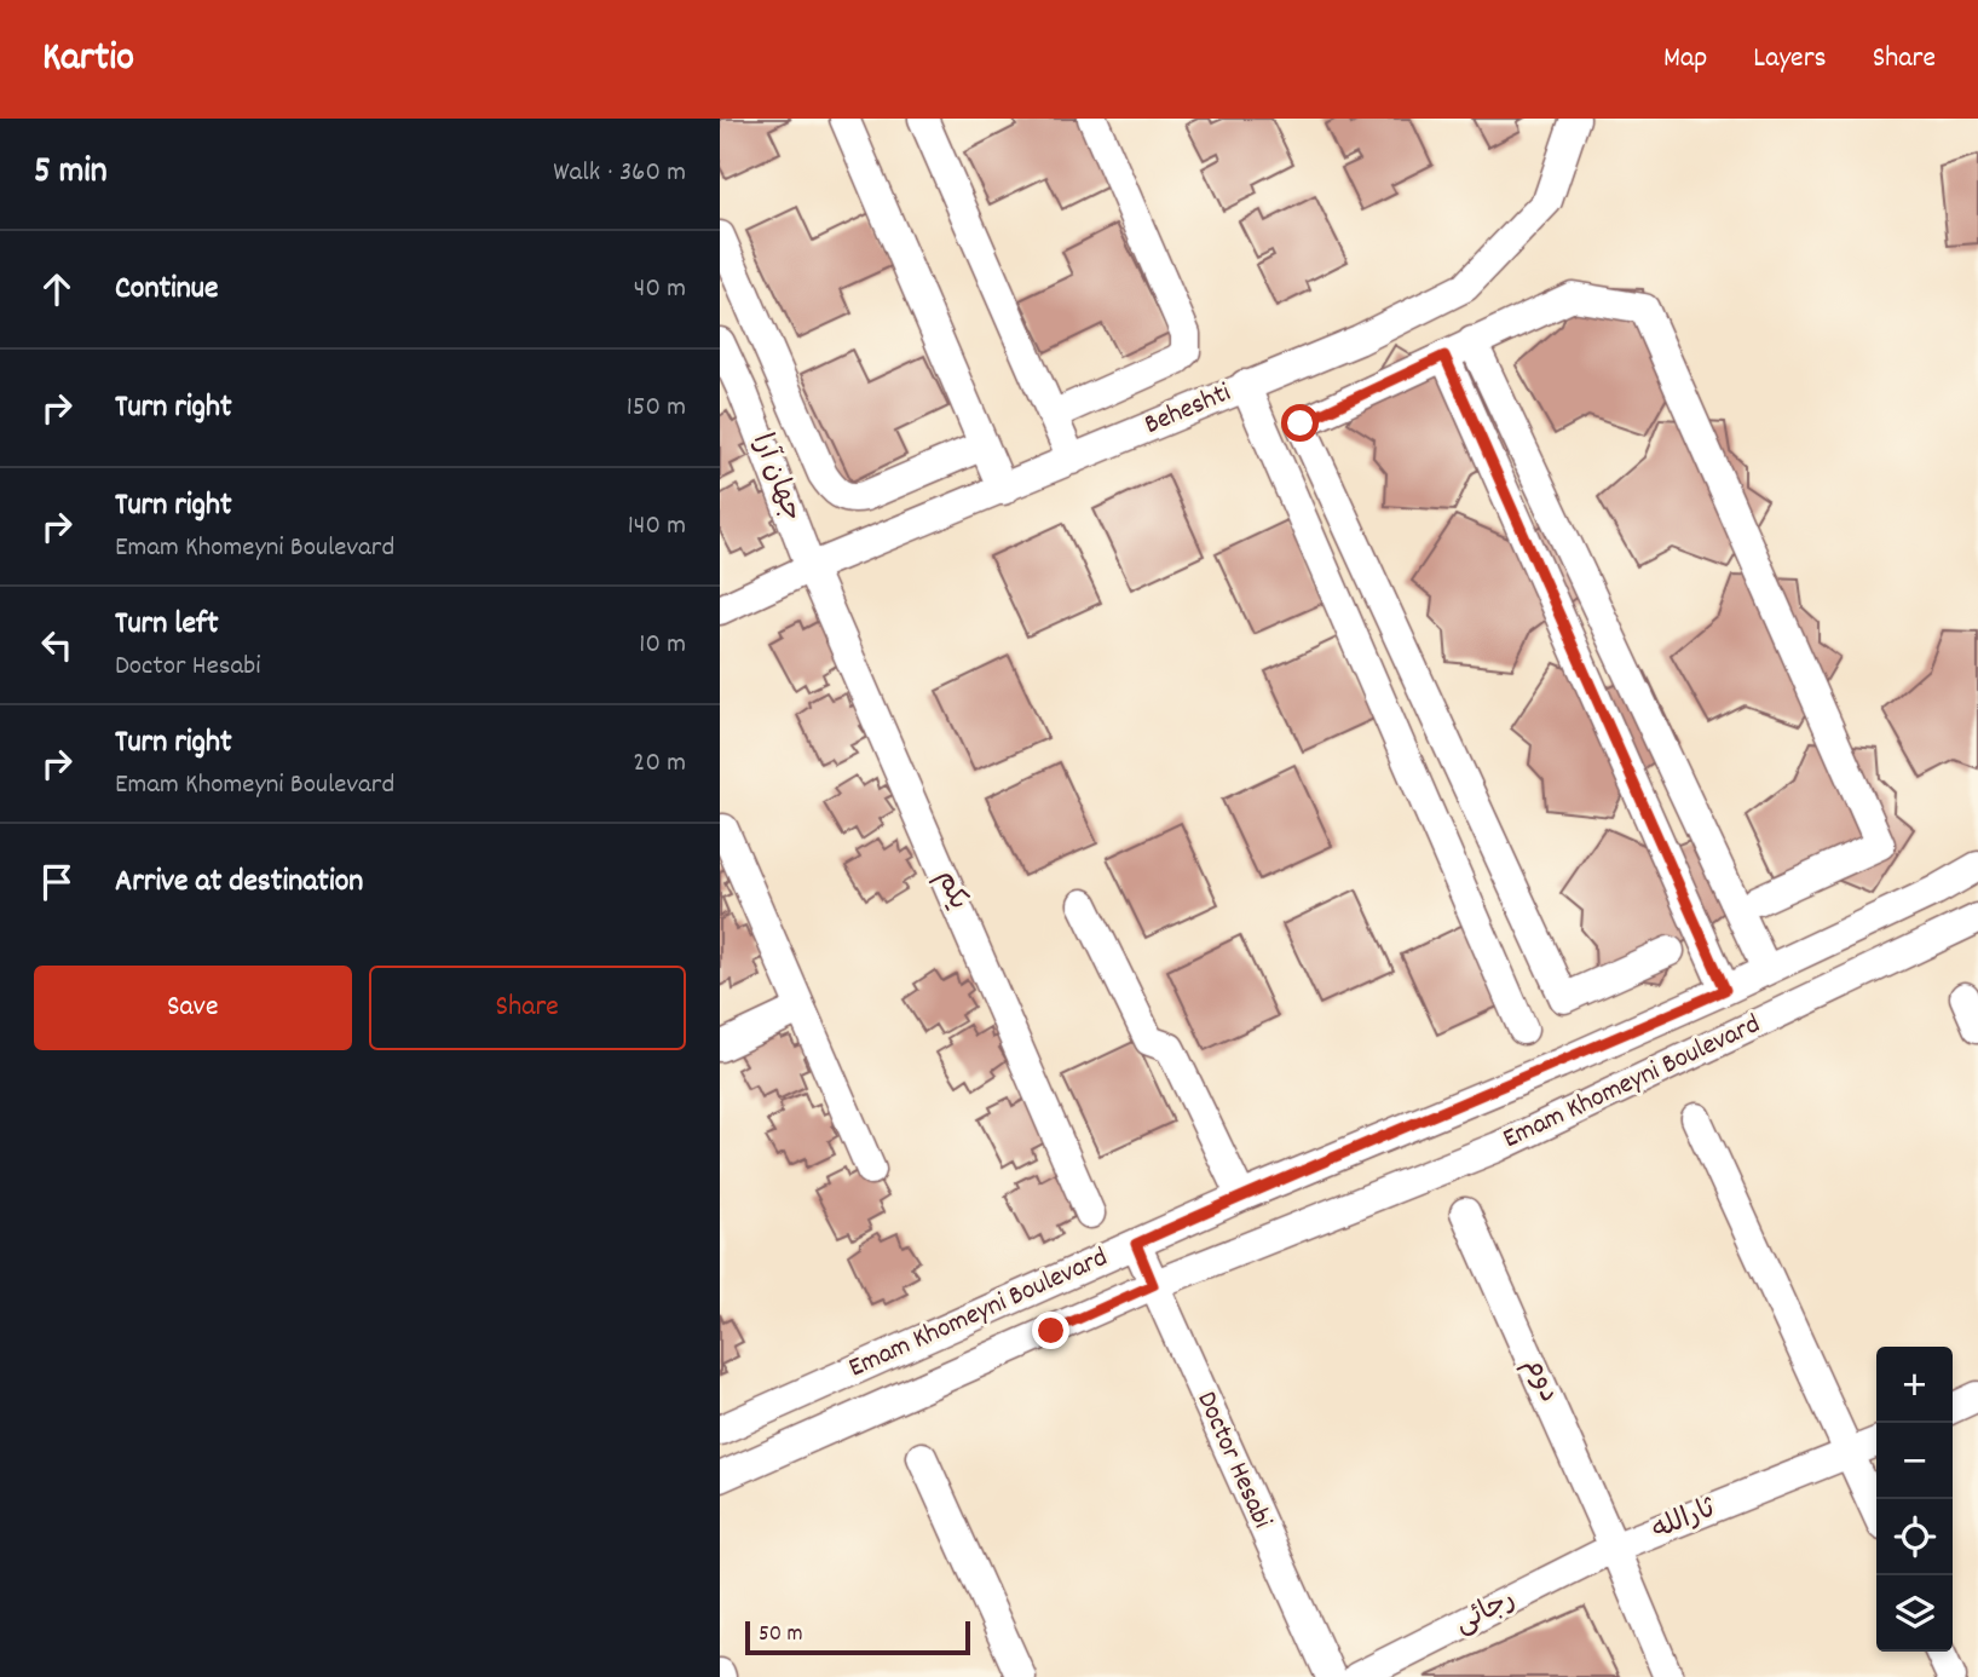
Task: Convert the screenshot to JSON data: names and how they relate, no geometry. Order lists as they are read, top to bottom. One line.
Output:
{"streets":{"street":["Beheshti","جهان آرا","یکم","Emam Khomeyni Boulevard","دوم","Doctor Hesabi","ثارالله","رجائی"]},"crossings":[["Beheshti","جهان آرا"],["Beheshti","یکم"],["جهان آرا","یکم"],["Emam Khomeyni Boulevard","Doctor Hesabi"],["دوم","ثارالله"],["دوم","رجائی"],["ثارالله","رجائی"]],"scale_bar":"50 m","page":{"header":"Kartio","nav":["Map","Layers","Share"],"heading":["5 min","Walk · 360 m"],"list":[["Continue","40 m"],["Turn right","150 m"],["Turn right","Emam Khomeyni Boulevard","140 m"],["Turn left","Doctor Hesabi","10 m"],["Turn right","Emam Khomeyni Boulevard","20 m"],"Arrive at destination"],"buttons":["Save","Share"],"map_buttons":["+","−"],"scale":"50 m"}}
